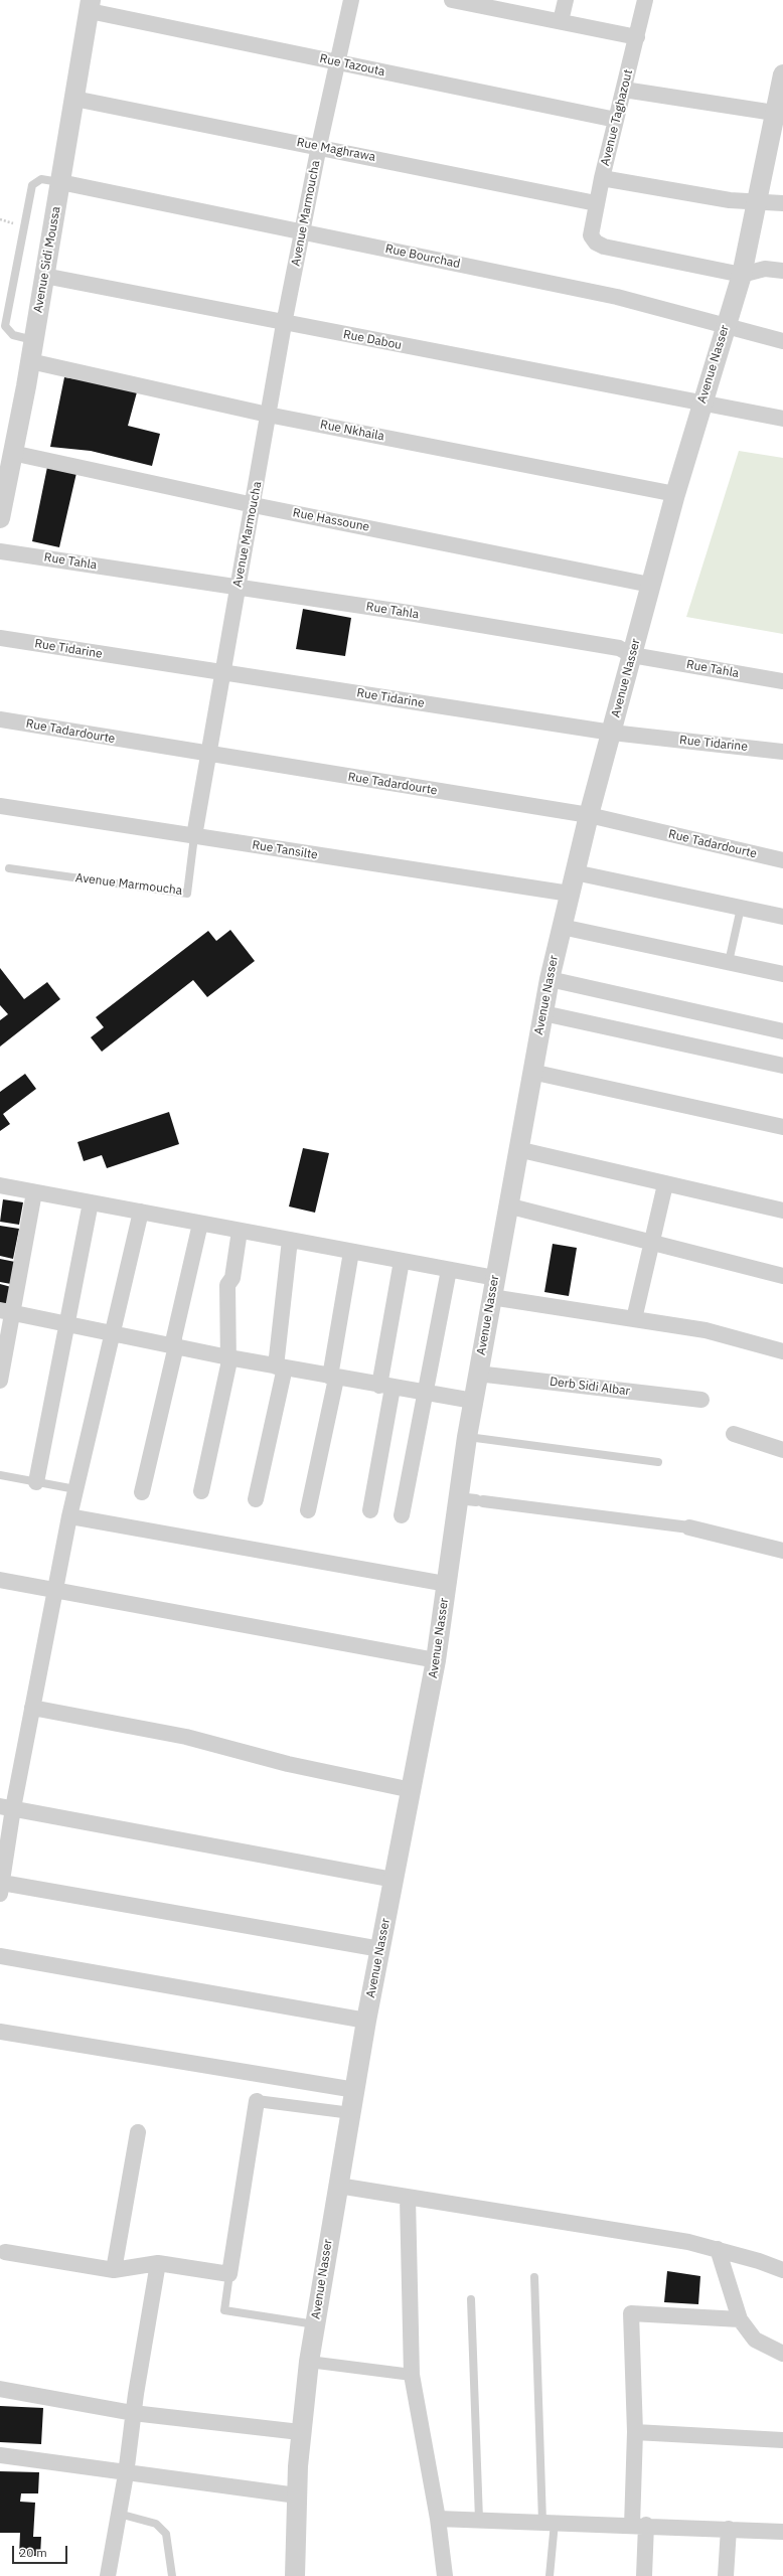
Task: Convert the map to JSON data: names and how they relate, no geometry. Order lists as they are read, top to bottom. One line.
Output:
{"streets":{"street":["Rue Tazouta","Avenue Taghazout","Rue Maghrawa","Avenue Marmoucha","Rue Bourchad","Avenue Sidi Moussa","Rue Dabou","Avenue Nasser","Rue Nkhaila","Rue Hassoune","Rue Tahla","Rue Tidarine","Rue Tadardourte","Rue Tansilte","Derb Sidi Albar"]},"crossings":[["Rue Tazouta","Avenue Taghazout"],["Rue Tazouta","Avenue Marmoucha"],["Rue Tazouta","Avenue Sidi Moussa"],["Avenue Taghazout","Rue Maghrawa"],["Avenue Taghazout","Avenue Nasser"],["Rue Maghrawa","Avenue Marmoucha"],["Rue Maghrawa","Avenue Sidi Moussa"],["Avenue Marmoucha","Rue Bourchad"],["Avenue Marmoucha","Rue Dabou"],["Avenue Marmoucha","Rue Nkhaila"],["Avenue Marmoucha","Rue Hassoune"],["Avenue Marmoucha","Rue Tahla"],["Avenue Marmoucha","Rue Tidarine"],["Avenue Marmoucha","Rue Tadardourte"],["Avenue Marmoucha","Rue Tansilte"],["Rue Bourchad","Avenue Sidi Moussa"],["Rue Bourchad","Avenue Nasser"],["Avenue Sidi Moussa","Rue Dabou"],["Avenue Sidi Moussa","Rue Nkhaila"],["Avenue Sidi Moussa","Rue Hassoune"],["Rue Dabou","Avenue Nasser"],["Avenue Nasser","Rue Nkhaila"],["Avenue Nasser","Rue Hassoune"],["Avenue Nasser","Rue Tahla"],["Avenue Nasser","Rue Tidarine"],["Avenue Nasser","Rue Tadardourte"],["Avenue Nasser","Rue Tansilte"],["Avenue Nasser","Derb Sidi Albar"]],"scale_bar":"20 m"}
